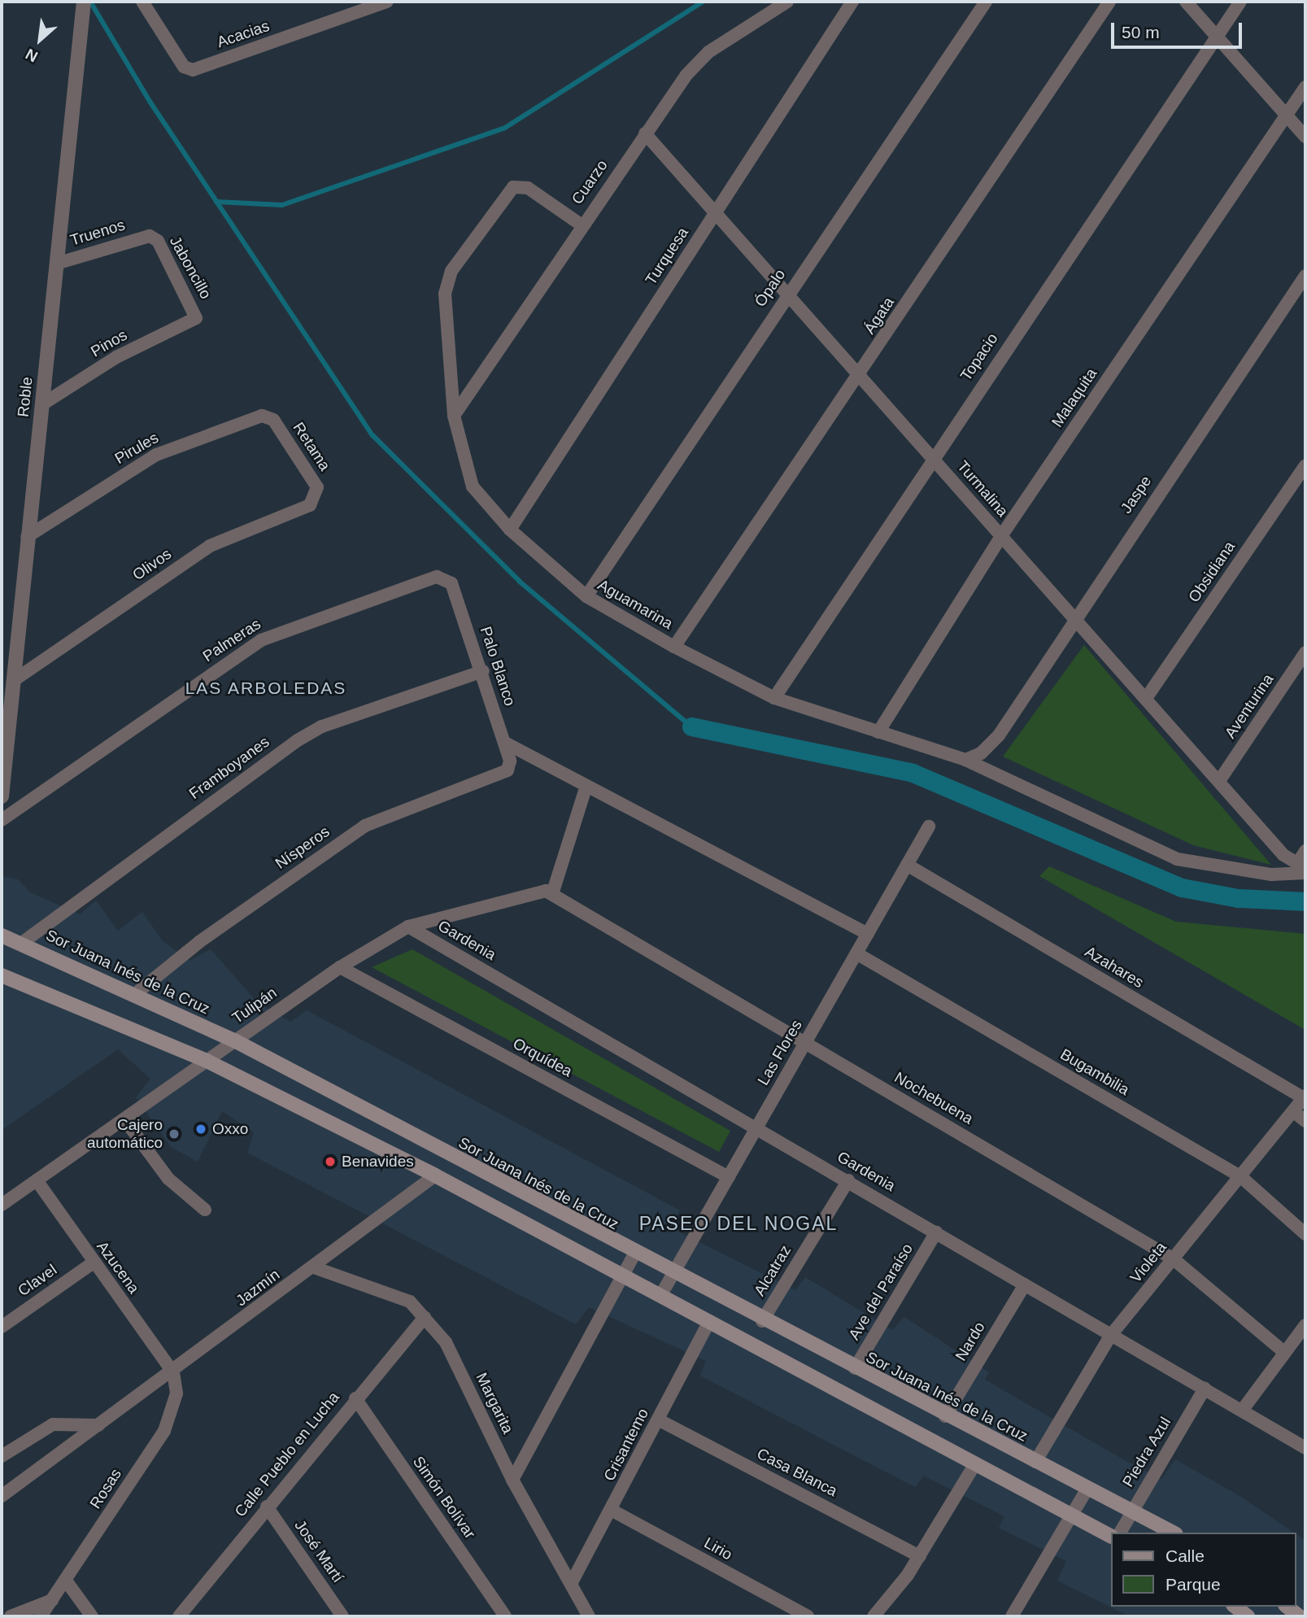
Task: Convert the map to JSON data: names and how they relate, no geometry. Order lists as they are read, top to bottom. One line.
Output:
{"streets":{"main road":["Sor Juana Inés de la Cruz"],"street":["Acacias","Cuarzo","Truenos","Turquesa","Jaboncillo","Ópalo","Ágata","Pinos","Topacio","Roble","Malaquita","Retama","Pirules","Turmalina","Jaspe","Olivos","Obsidiana","Aguamarina","Palmeras","Palo Blanco","Aventurina","Framboyanes","Nísperos","Gardenia","Azahares","Tulipán","Las Flores","Orquídea","Bugambilia","Nochebuena","Violeta","Azucena","Alcatraz","Clavel","Jazmín","Ave del Paraíso","Nardo","Margarita","Crisantemo","Piedra Azul","Calle Pueblo en Lucha","Casa Blanca","Rosas","Simón Bolívar","Lirio","José Martí"]},"crossings":[["Cuarzo","Turmalina"],["Cuarzo","Aguamarina"],["Truenos","Jaboncillo"],["Truenos","Roble"],["Turquesa","Turmalina"],["Turquesa","Aguamarina"],["Jaboncillo","Pinos"],["Ópalo","Turmalina"],["Ópalo","Aguamarina"],["Ágata","Turmalina"],["Ágata","Aguamarina"],["Pinos","Roble"],["Topacio","Turmalina"],["Topacio","Aguamarina"],["Roble","Pirules"],["Roble","Olivos"],["Malaquita","Turmalina"],["Malaquita","Aguamarina"],["Retama","Pirules"],["Retama","Olivos"],["Turmalina","Jaspe"],["Turmalina","Obsidiana"],["Turmalina","Aguamarina"],["Turmalina","Aventurina"],["Jaspe","Aguamarina"],["Palmeras","Palo Blanco"],["Palo Blanco","Framboyanes"],["Palo Blanco","Nísperos"],["Framboyanes","Sor Juana Inés de la Cruz"],["Nísperos","Sor Juana Inés de la Cruz"],["Gardenia","Tulipán"],["Gardenia","Las Flores"],["Gardenia","Violeta"],["Gardenia","Alcatraz"],["Gardenia","Ave del Paraíso"],["Gardenia","Nardo"],["Gardenia","Piedra Azul"],["Azahares","Las Flores"],["Azahares","Violeta"],["Sor Juana Inés de la Cruz","Tulipán"],["Sor Juana Inés de la Cruz","Las Flores"],["Sor Juana Inés de la Cruz","Violeta"],["Sor Juana Inés de la Cruz","Alcatraz"],["Sor Juana Inés de la Cruz","Ave del Paraíso"],["Sor Juana Inés de la Cruz","Nardo"],["Sor Juana Inés de la Cruz","Piedra Azul"],["Tulipán","Orquídea"],["Tulipán","Nochebuena"],["Tulipán","Azucena"],["Las Flores","Orquídea"],["Las Flores","Bugambilia"],["Las Flores","Nochebuena"],["Bugambilia","Violeta"],["Nochebuena","Violeta"],["Azucena","Clavel"],["Azucena","Jazmín"],["Azucena","Rosas"],["Jazmín","Margarita"],["Jazmín","Rosas"],["Margarita","Crisantemo"],["Margarita","Calle Pueblo en Lucha"],["Crisantemo","Casa Blanca"],["Crisantemo","Lirio"],["Calle Pueblo en Lucha","Simón Bolívar"],["Calle Pueblo en Lucha","José Martí"]],"districts":["LAS ARBOLEDAS","PASEO DEL NOGAL"],"places":["Oxxo","Cajero automático","Benavides"],"legend":["Calle","Parque"],"scale_bar":"50 m","north":"bottom left"}
